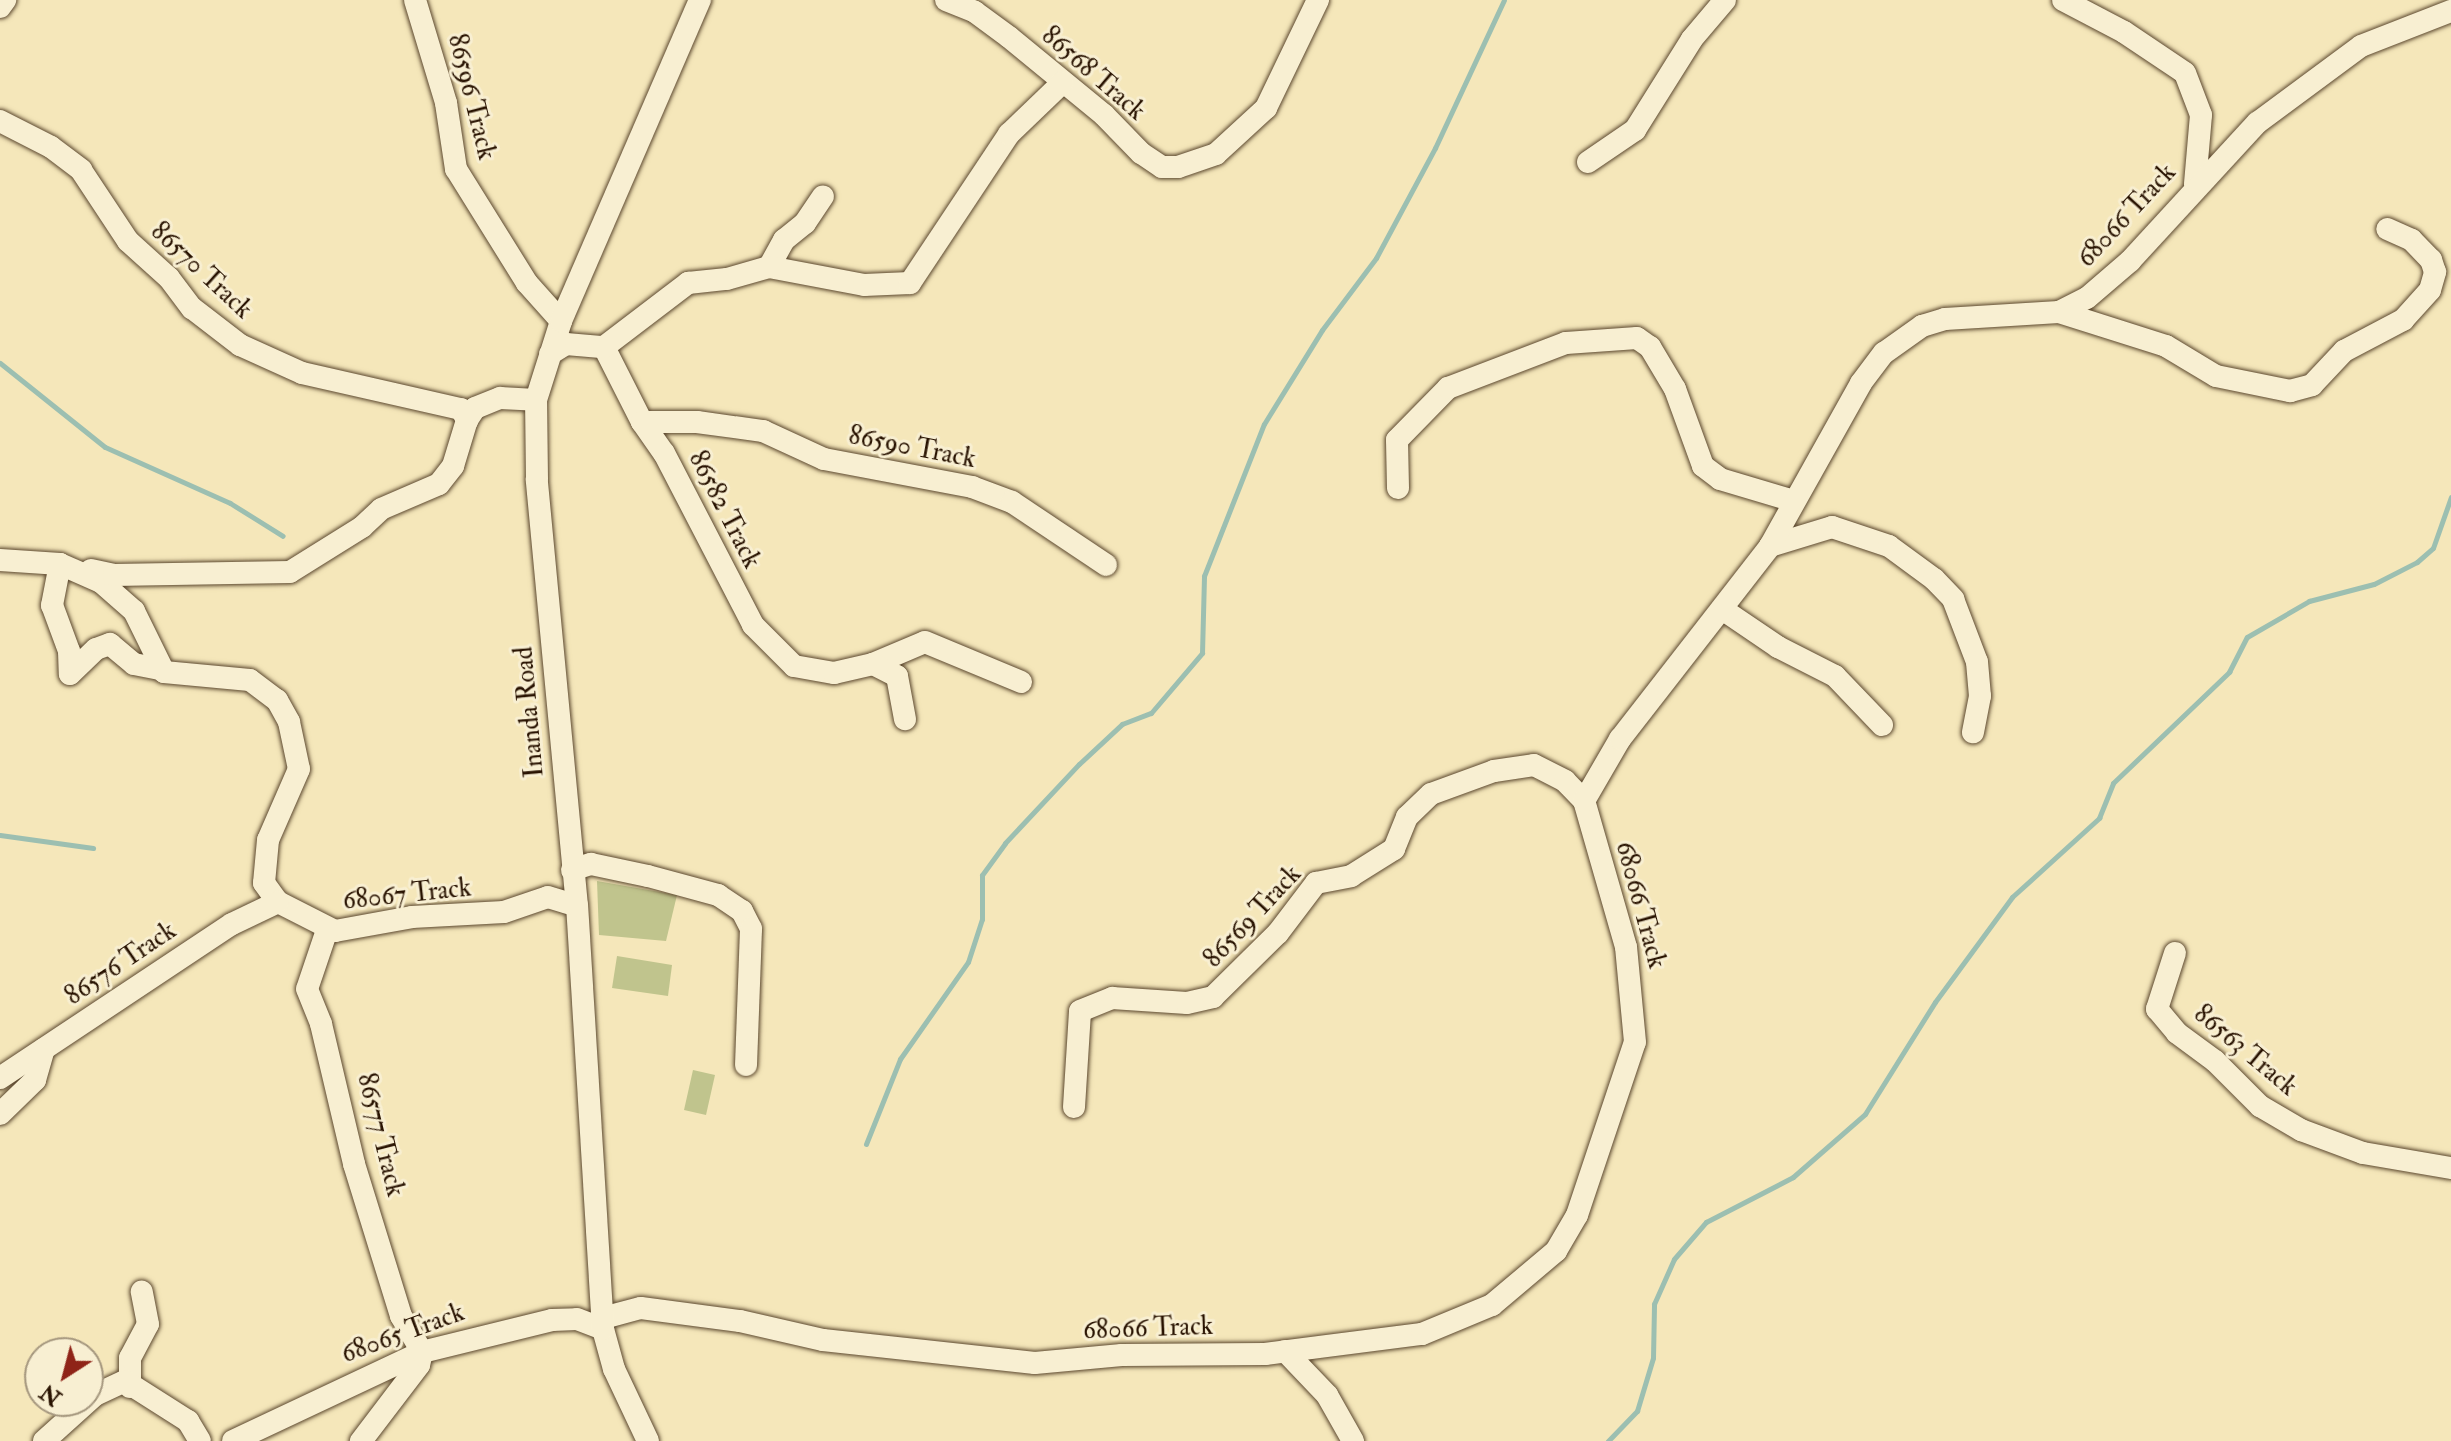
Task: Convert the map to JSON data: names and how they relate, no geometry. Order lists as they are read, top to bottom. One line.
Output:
{"streets":{"street":["86568 Track","86596 Track","68066 Track","86570 Track","86590 Track","86582 Track","Inanda Road","68067 Track","86569 Track","86576 Track","86563 Track","86577 Track","68065 Track"]},"crossings":[["86596 Track","Inanda Road"],["68066 Track","Inanda Road"],["68066 Track","86569 Track"],["68066 Track","68065 Track"],["86590 Track","86582 Track"],["Inanda Road","68067 Track"],["Inanda Road","68065 Track"],["68067 Track","86576 Track"],["68067 Track","86577 Track"],["86577 Track","68065 Track"]],"north":"bottom left"}
